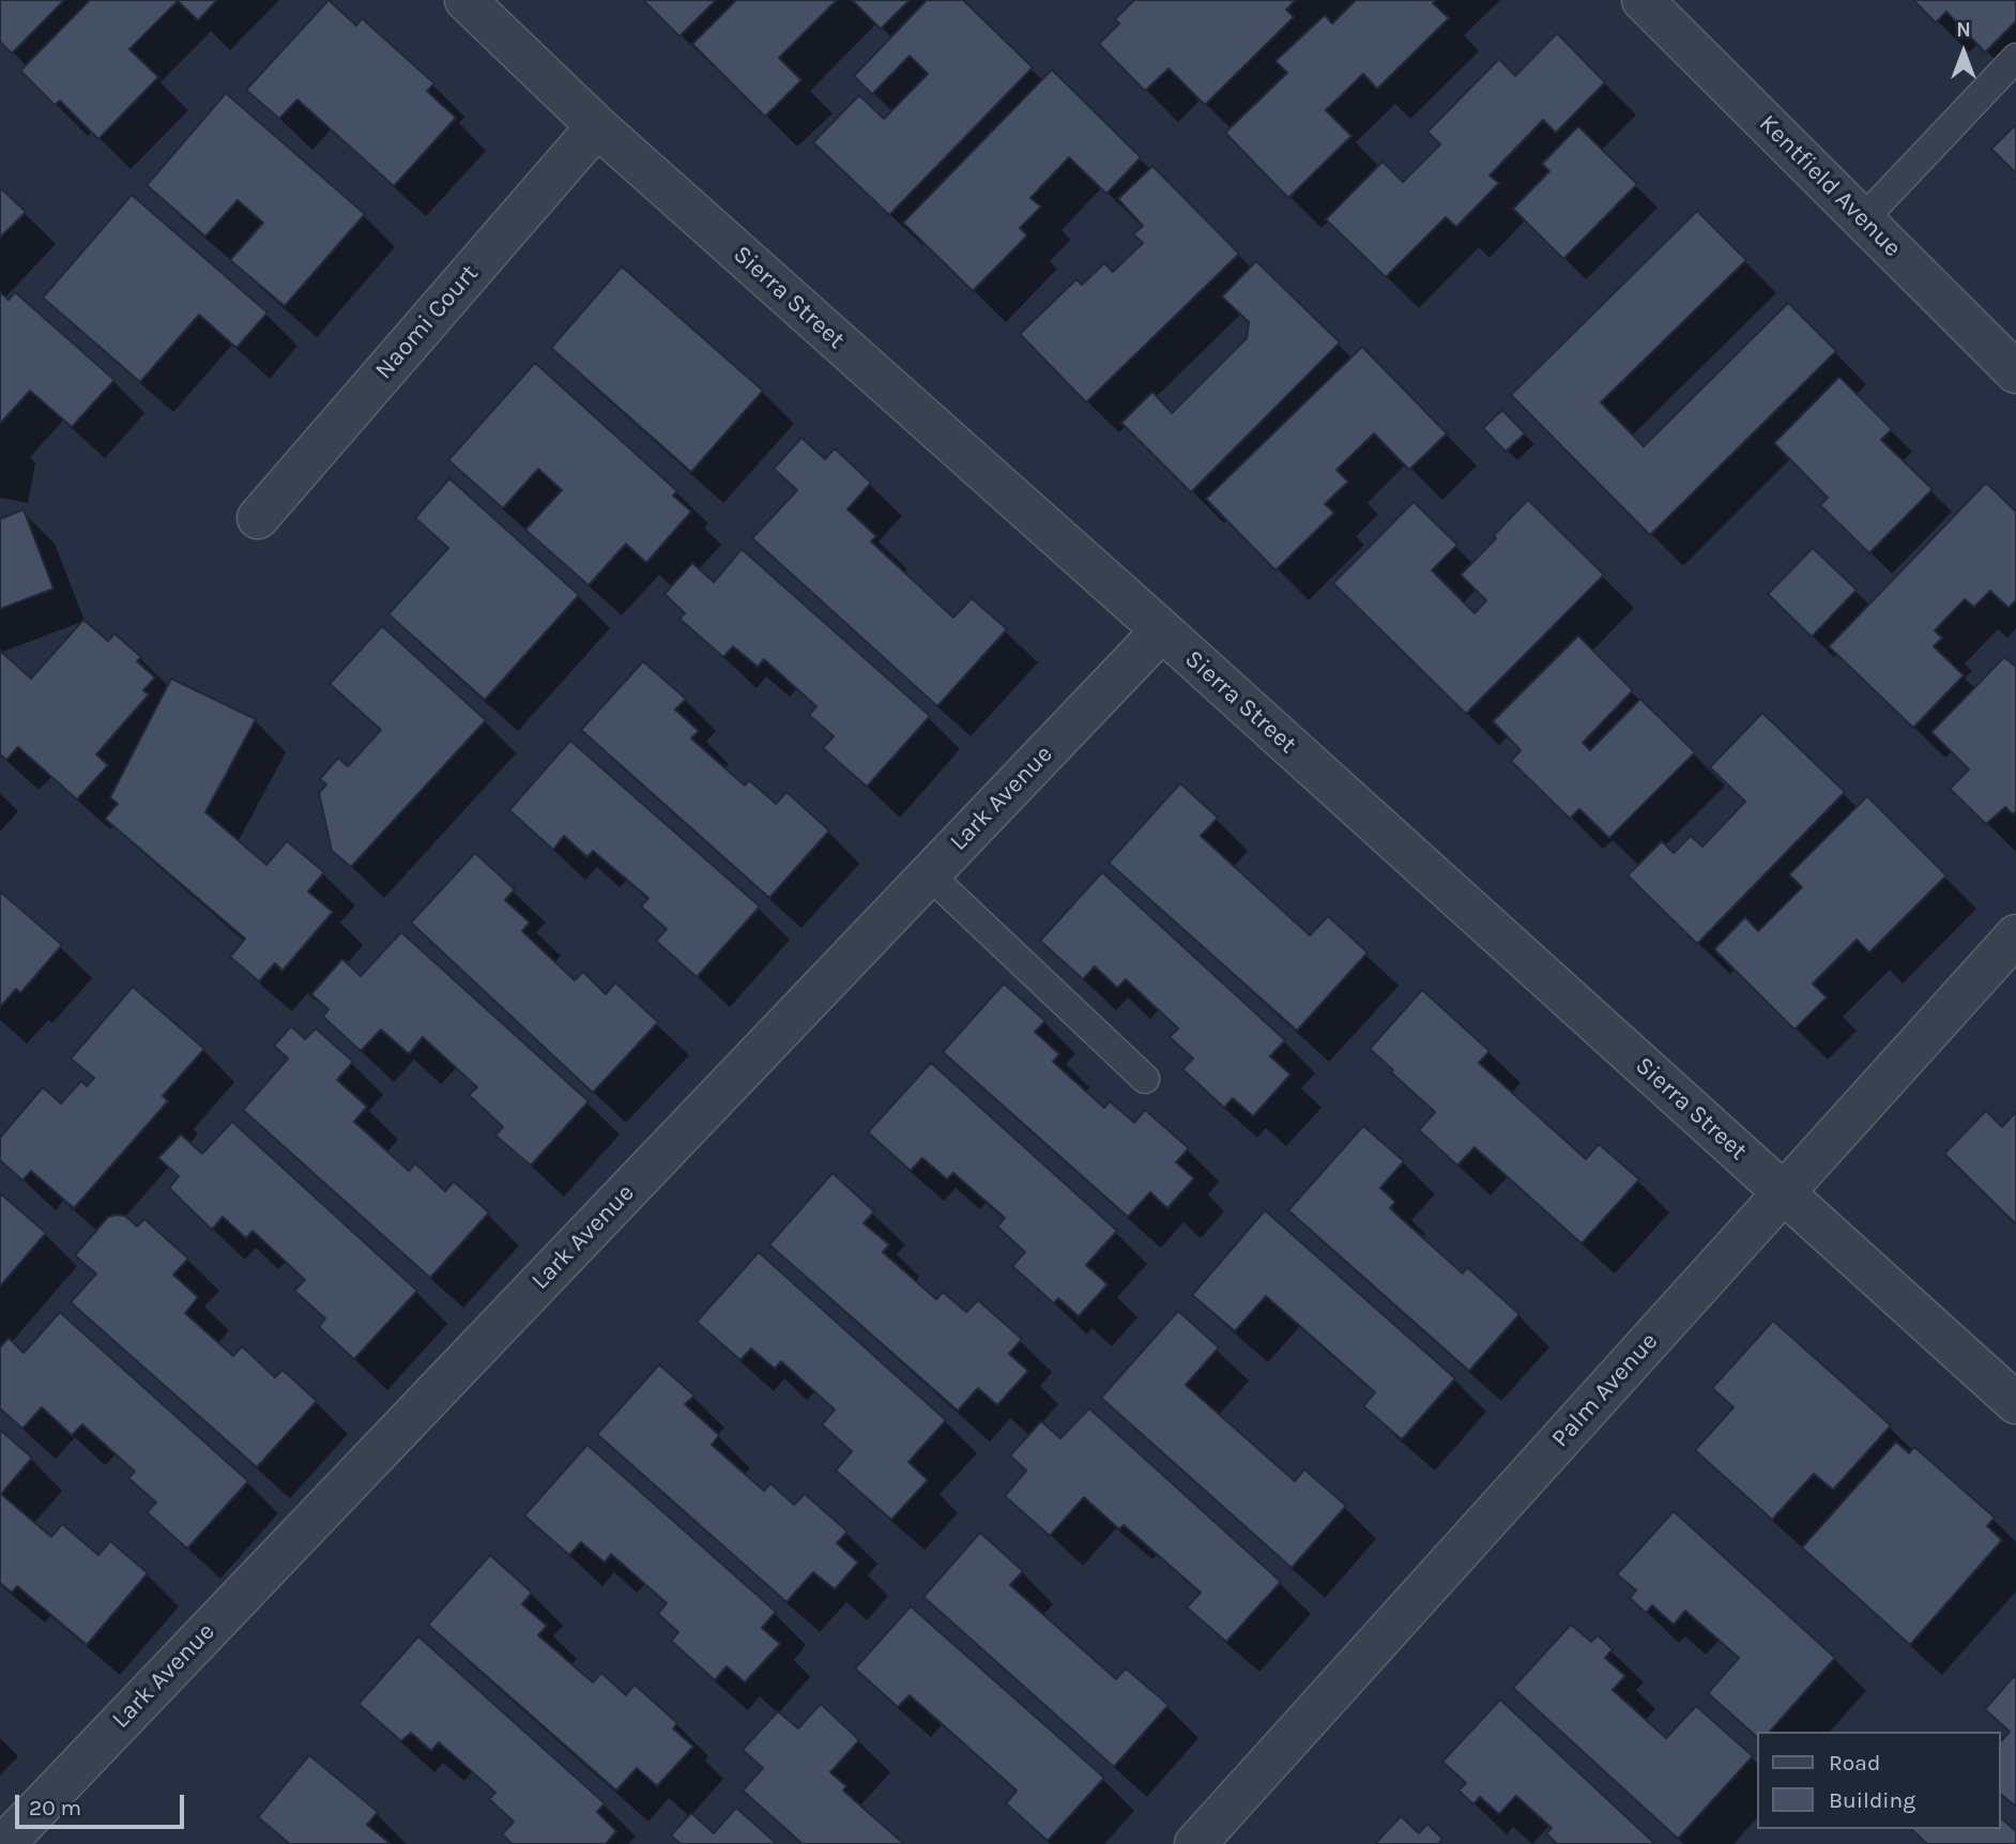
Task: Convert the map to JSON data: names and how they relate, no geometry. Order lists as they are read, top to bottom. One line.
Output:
{"streets":{"street":["Kentfield Avenue","Sierra Street","Naomi Court","Lark Avenue","Palm Avenue"]},"crossings":[["Sierra Street","Naomi Court"],["Sierra Street","Lark Avenue"],["Sierra Street","Palm Avenue"]],"legend":["Road","Building"],"scale_bar":"20 m","north":"top"}
